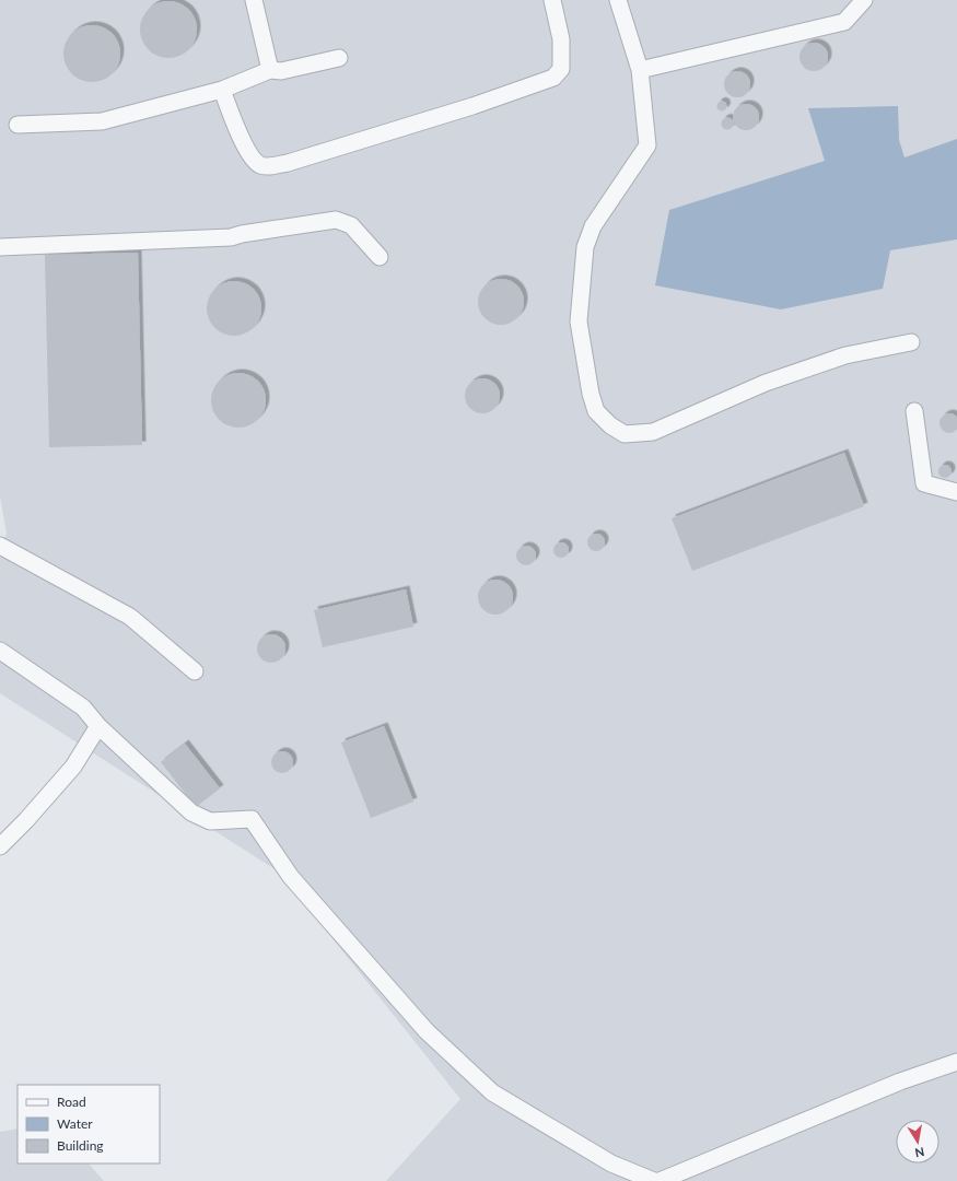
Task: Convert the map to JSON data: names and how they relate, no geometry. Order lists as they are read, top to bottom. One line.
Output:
{"legend":["Road","Water","Building"],"north":"bottom"}
